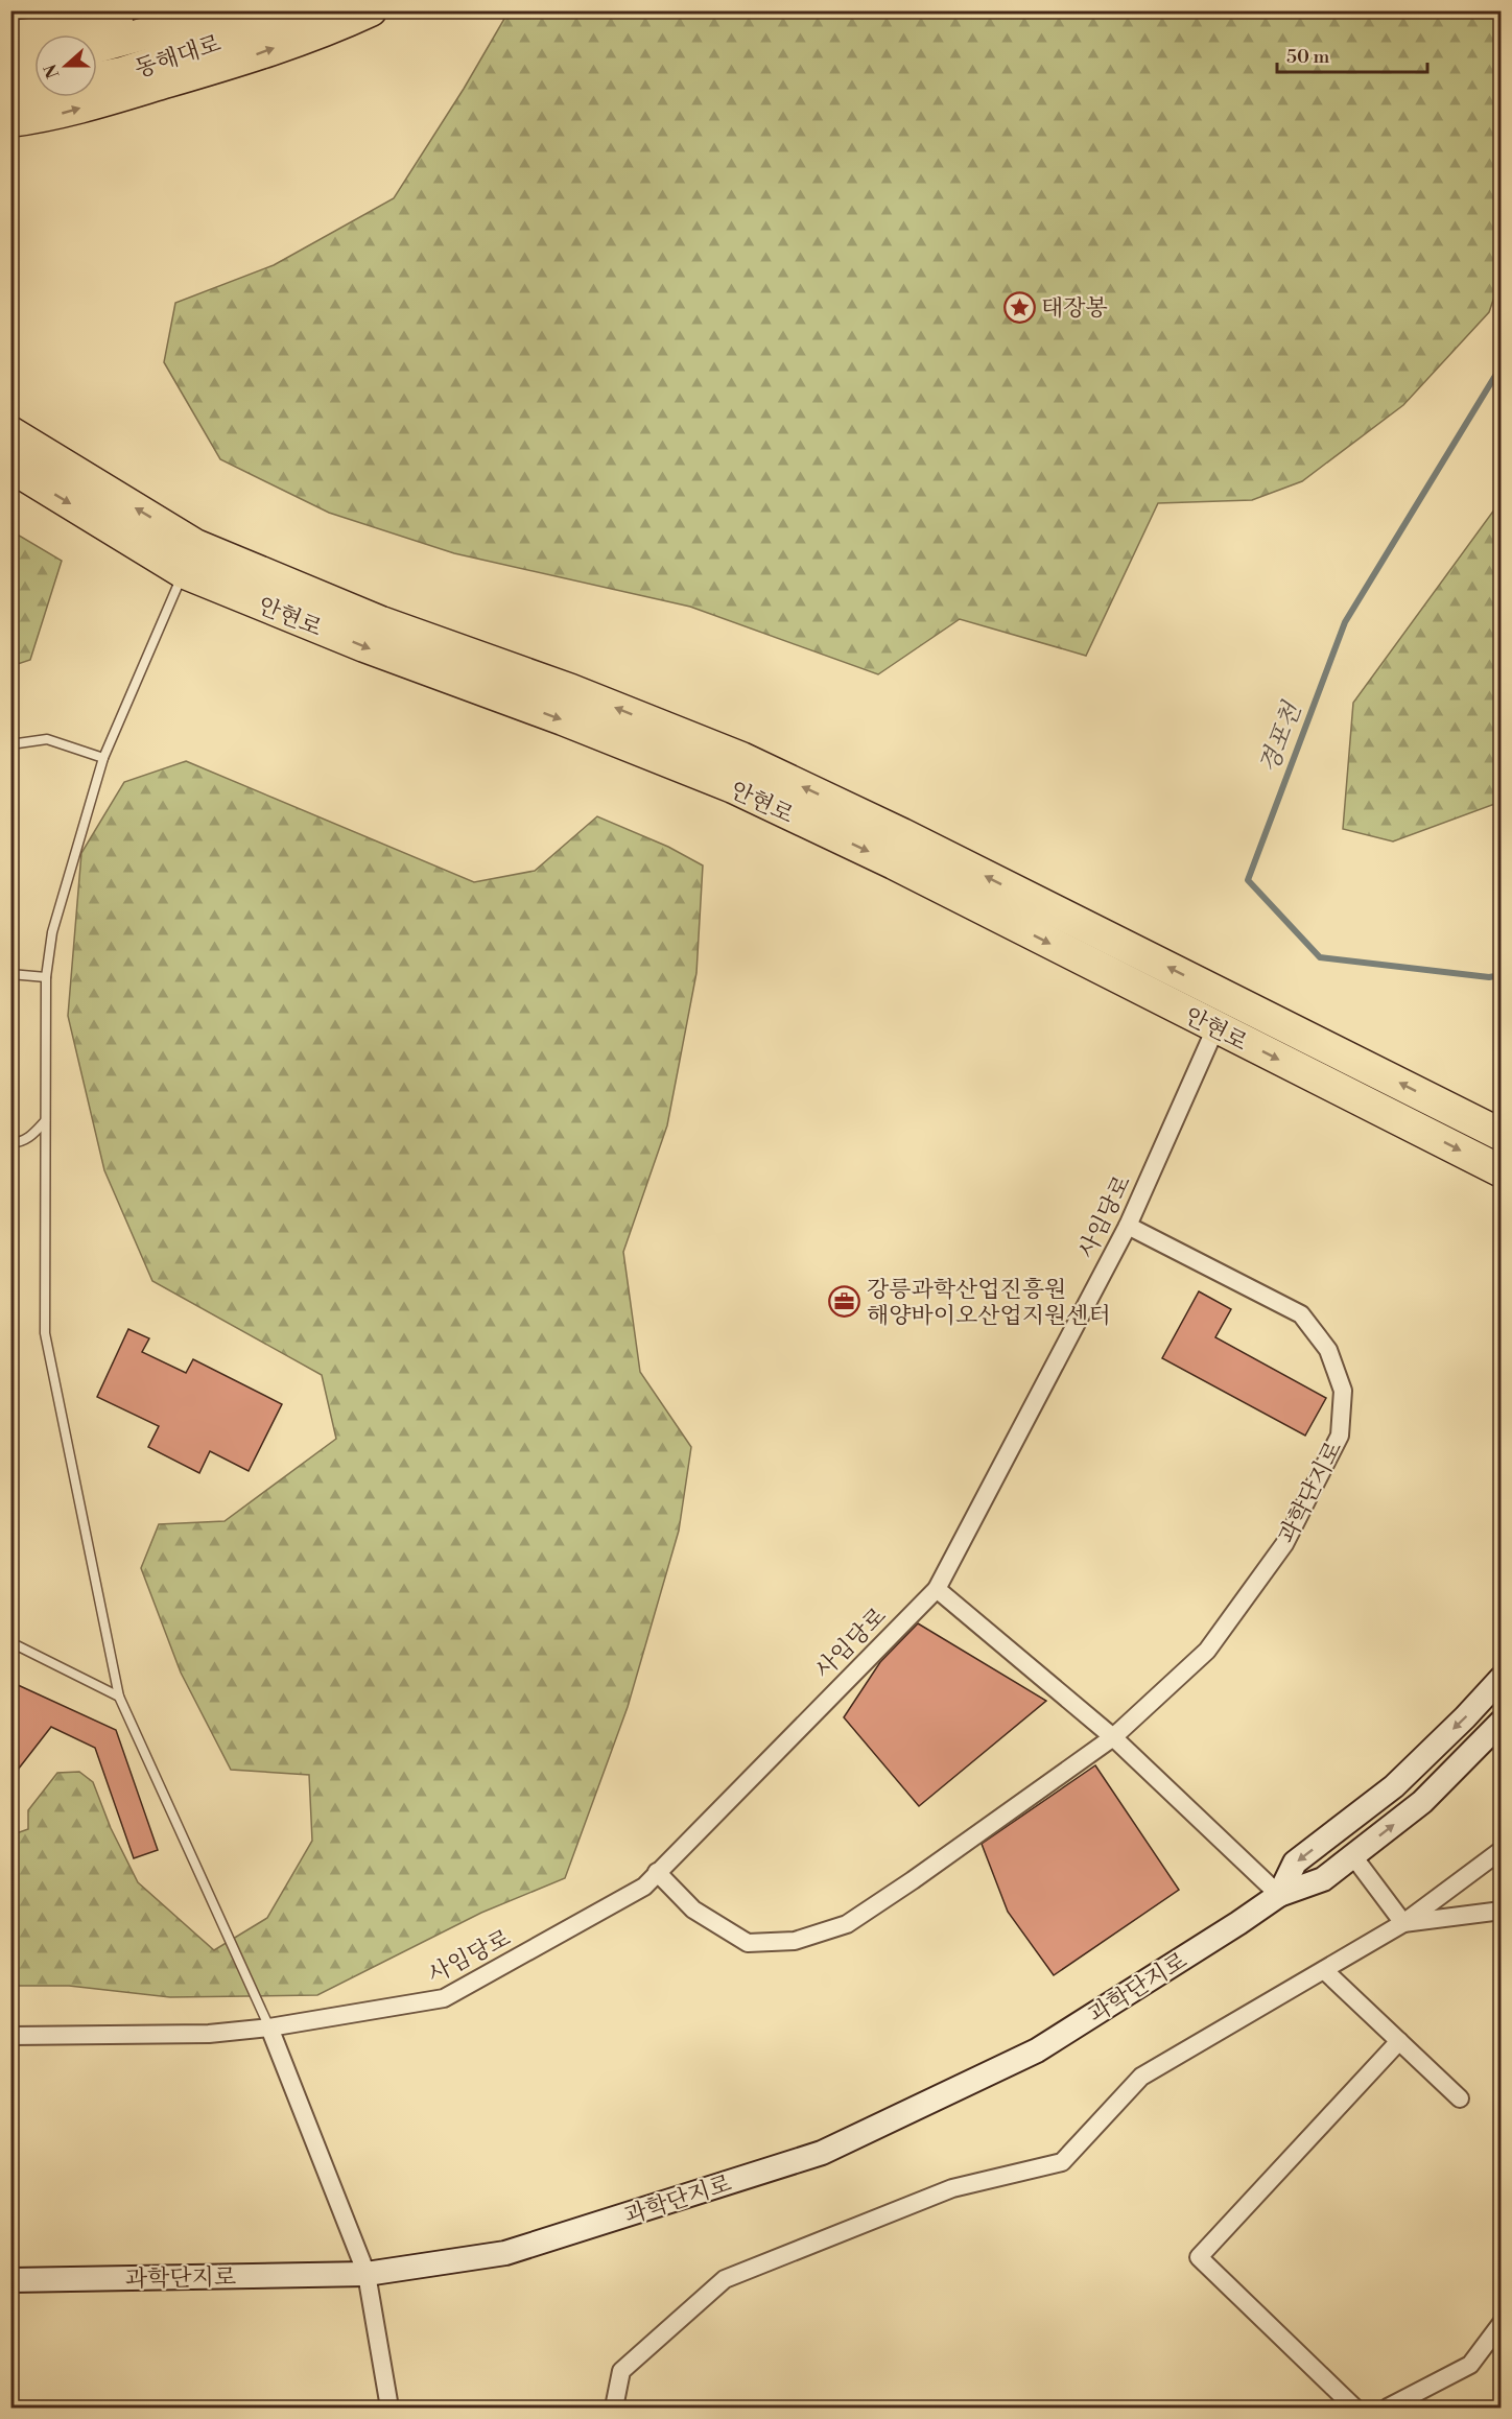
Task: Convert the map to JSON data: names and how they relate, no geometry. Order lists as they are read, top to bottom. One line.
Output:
{"streets":{"highway":["동해대로","안현로"],"street":["사임당로","과학단지로"]},"crossings":[["안현로","사임당로"],["사임당로","과학단지로"]],"water":["경포천"],"places":{"place":["태장봉"],"office":["강릉과학산업진흥원 해양바이오산업지원센터"]},"scale_bar":"50 m","north":"left"}
